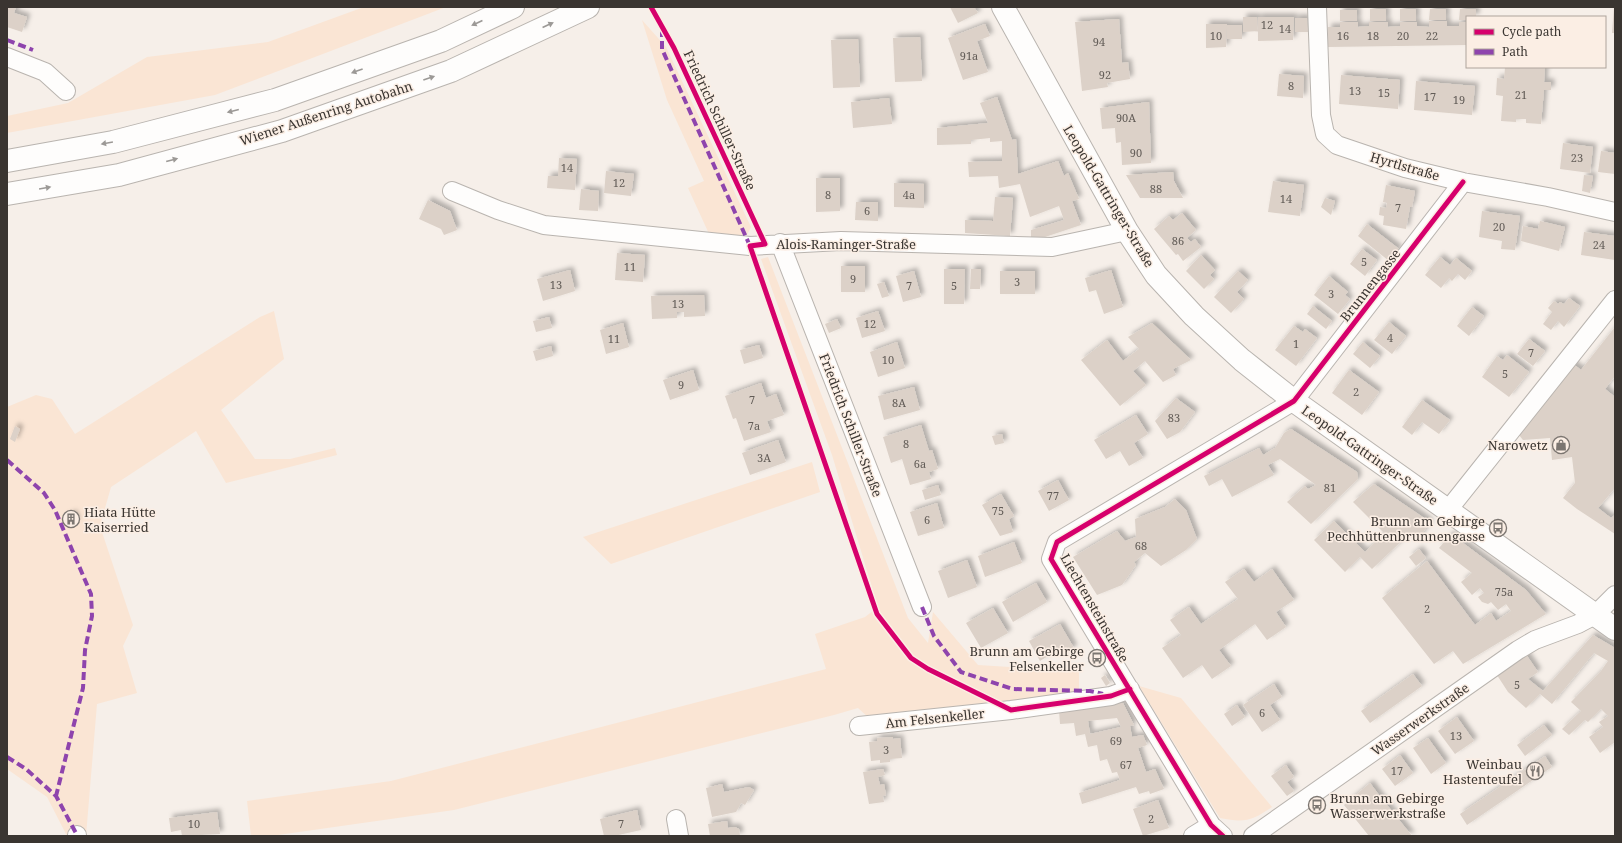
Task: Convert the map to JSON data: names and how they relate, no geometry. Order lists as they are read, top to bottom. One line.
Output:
{"streets":{"main road":["Wiener Außenring Autobahn","Leopold-Gattringer-Straße"],"street":["Friedrich Schiller-Straße","Hyrtlstraße","Alois-Raminger-Straße","Brunnengasse","Liechtensteinstraße","Am Felsenkeller","Wasserwerkstraße"]},"crossings":[["Friedrich Schiller-Straße","Alois-Raminger-Straße"],["Hyrtlstraße","Brunnengasse"],["Leopold-Gattringer-Straße","Alois-Raminger-Straße"],["Leopold-Gattringer-Straße","Brunnengasse"],["Leopold-Gattringer-Straße","Liechtensteinstraße"],["Leopold-Gattringer-Straße","Wasserwerkstraße"],["Brunnengasse","Liechtensteinstraße"],["Liechtensteinstraße","Am Felsenkeller"]],"places":{"shop":["Narowetz"],"building":["Hiata Hütte Kaiserried"],"bus stop":["Brunn am Gebirge Pechhüttenbrunnengasse","Brunn am Gebirge Felsenkeller","Brunn am Gebirge Wasserwerkstraße"],"restaurant":["Weinbau Hastenteufel"]},"house_numbers":["12","14","10","16","18","20","22","94","91a","92","8","13","15","21","17","19","90A","90","23","14","12","88","8","4a","14","7","6","20","86","24","5","11","9","3","13","7","5","3","13","12","4","11","1","7","10","5","9","2","7","8A","83","7a","8","3A","6a","81","77","75","6","68","75a","2","5","6","13","69","3","67","17","2","10","7"],"legend":["Cycle path","Path"]}
